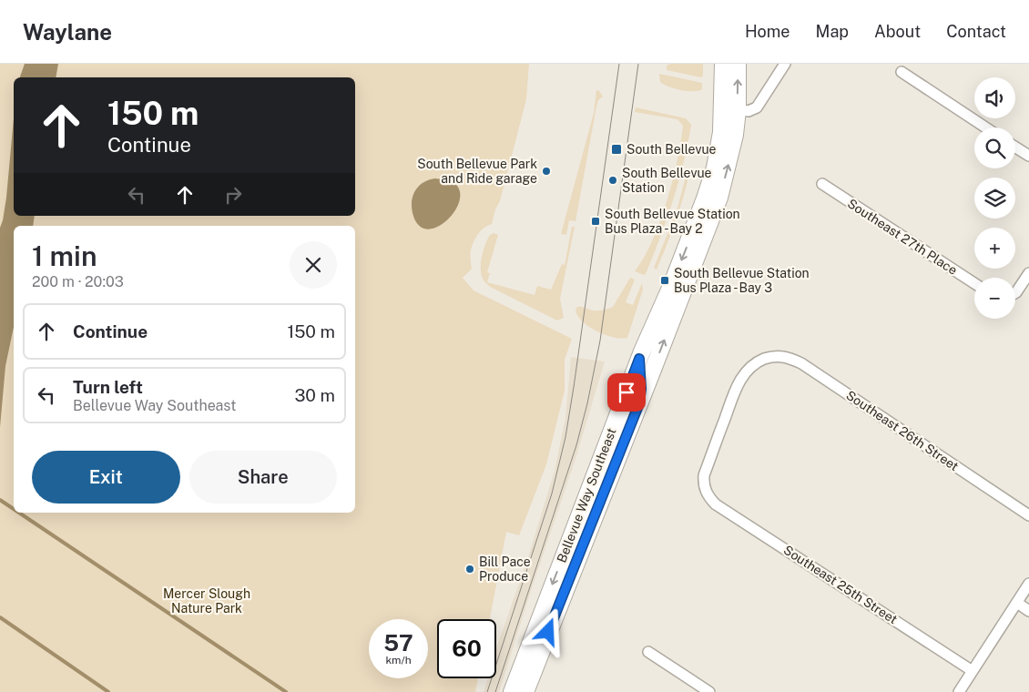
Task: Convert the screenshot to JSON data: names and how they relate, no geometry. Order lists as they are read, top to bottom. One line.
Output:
{"streets":{"main road":["Bellevue Way Southeast"],"street":["Southeast 27th Place","Southeast 26th Street","Southeast 25th Street"]},"crossings":[["Southeast 26th Street","Southeast 25th Street"]],"parks":["Mercer Slough Nature Park"],"places":{"transit":["South Bellevue","South Bellevue Station Bus Plaza - Bay 2","South Bellevue Station Bus Plaza - Bay 3"],"other":["South Bellevue Park and Ride garage","South Bellevue Station","Bill Pace Produce"]},"page":{"header":"Waylane","nav":["Home","Map","About","Contact"],"map_buttons":["+","−"],"turn":["150 m","Continue"],"heading":["1 min","200 m · 20:03"],"list":[{"name":"Continue","value":"150 m"},{"name":"Turn left","note":"Bellevue Way Southeast","value":"30 m"}],"buttons":["Exit","Share"],"speed":"57 km/h","limit":"60"}}
